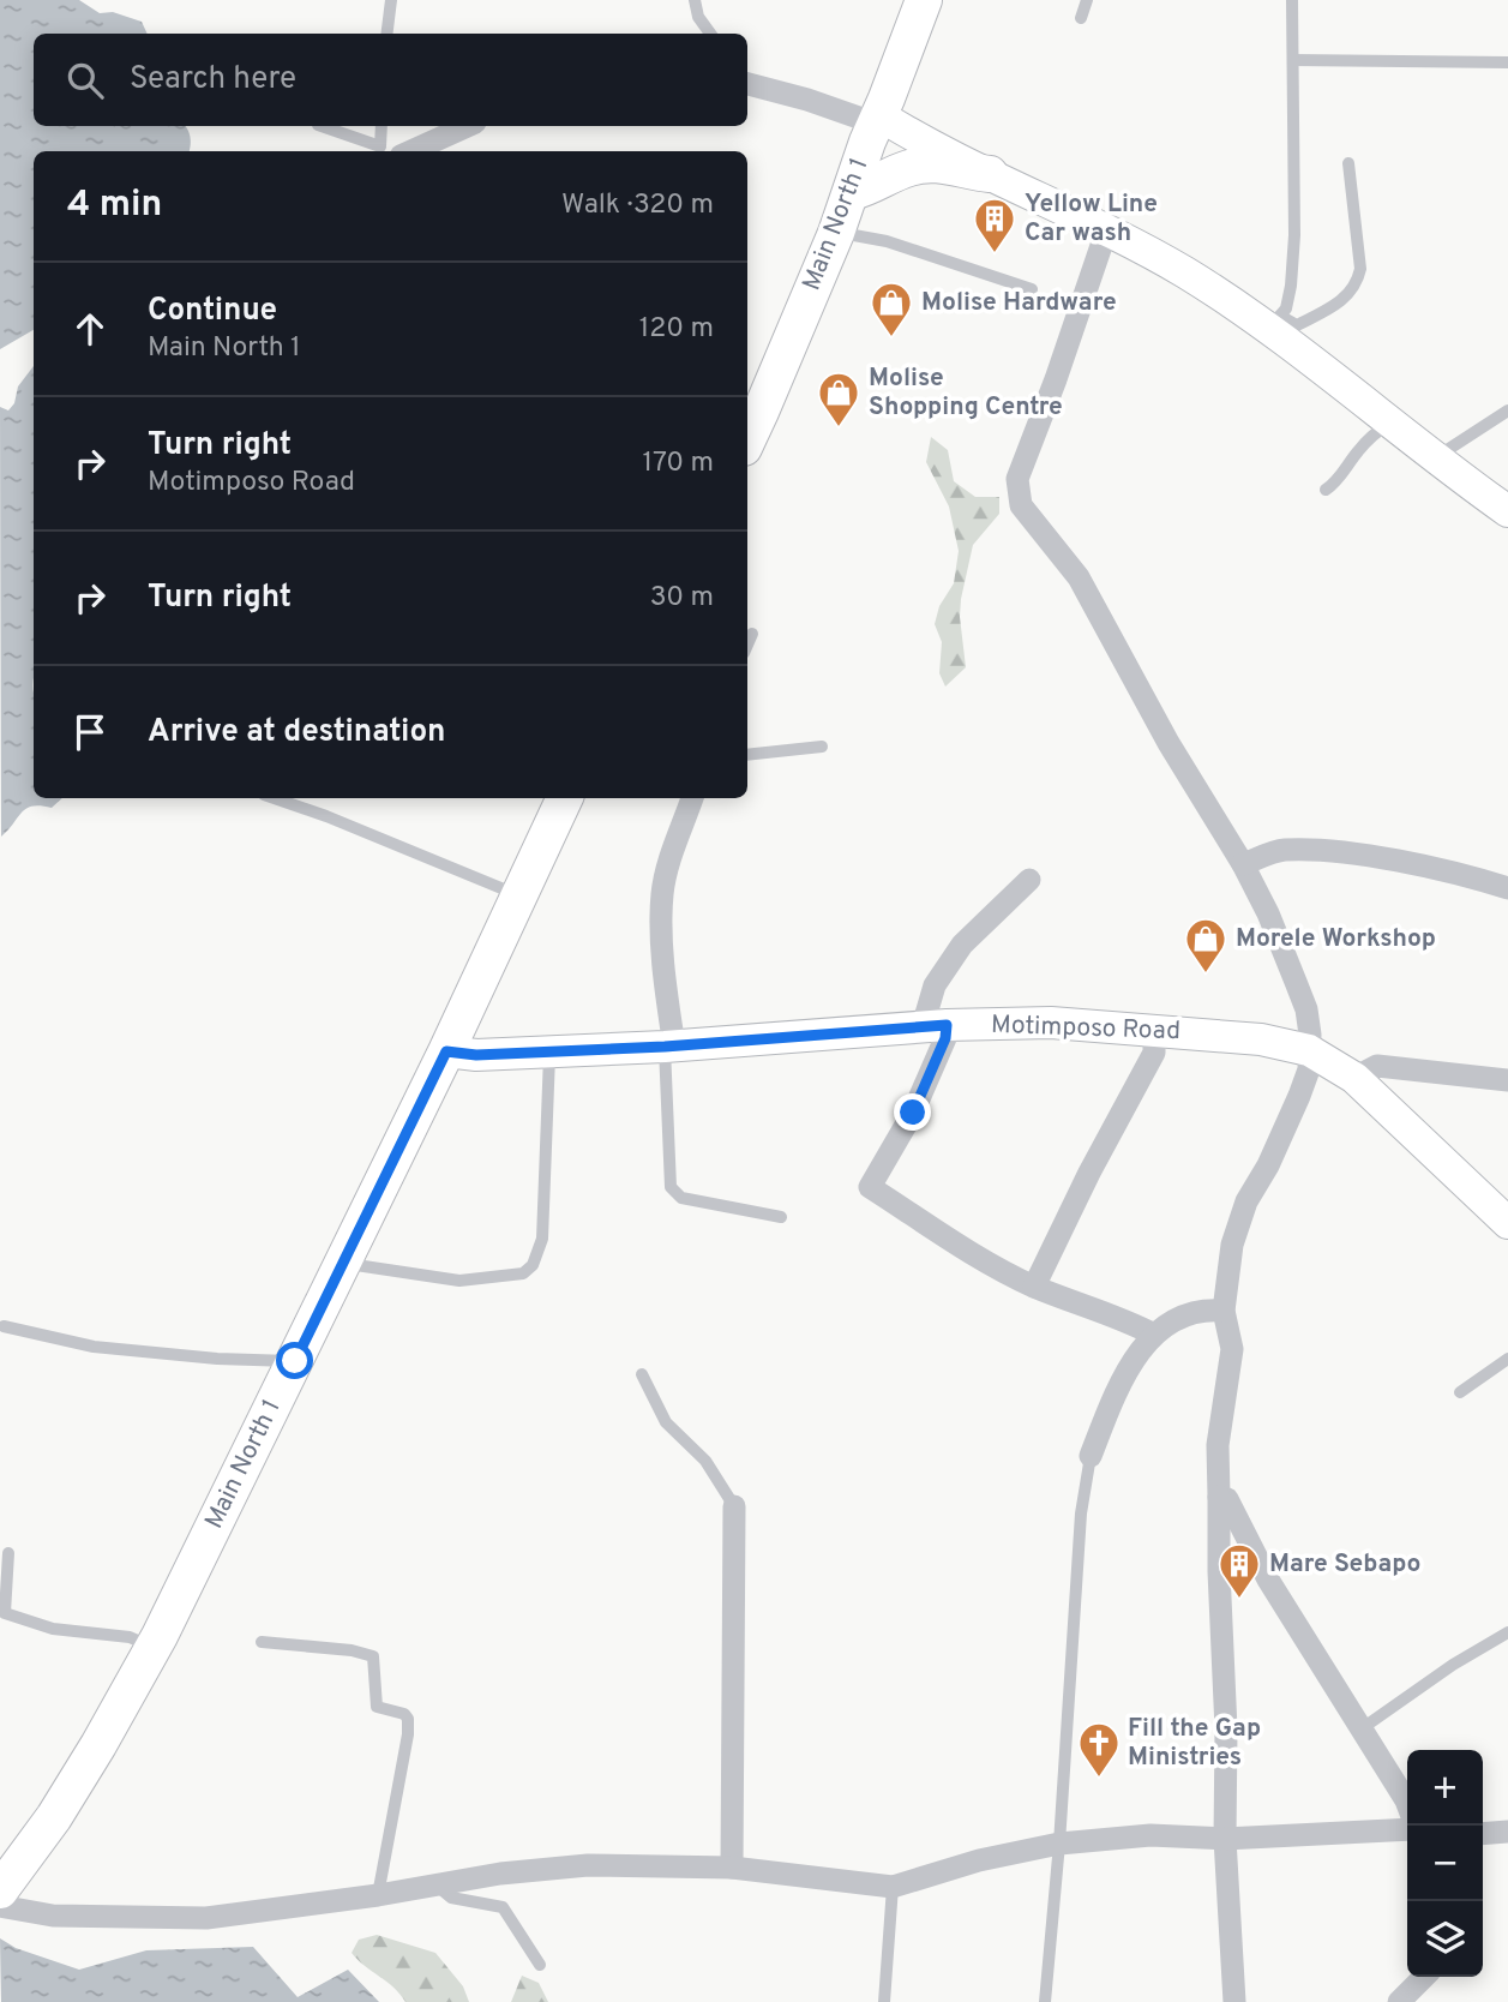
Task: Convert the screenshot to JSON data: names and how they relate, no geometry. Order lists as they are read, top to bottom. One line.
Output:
{"streets":{"main road":["Main North 1"],"street":["Motimposo Road"]},"crossings":[["Main North 1","Motimposo Road"]],"places":{"building":["Yellow Line Car wash","Mare Sebapo"],"shop":["Molise Hardware","Molise Shopping Centre","Morele Workshop"],"church":["Fill the Gap Ministries"]},"page":{"search":"Search here","heading":["4 min","Walk · 320 m"],"list":[["Continue","Main North 1","120 m"],["Turn right","Motimposo Road","170 m"],["Turn right","30 m"],"Arrive at destination"],"map_buttons":["+","−"]}}
